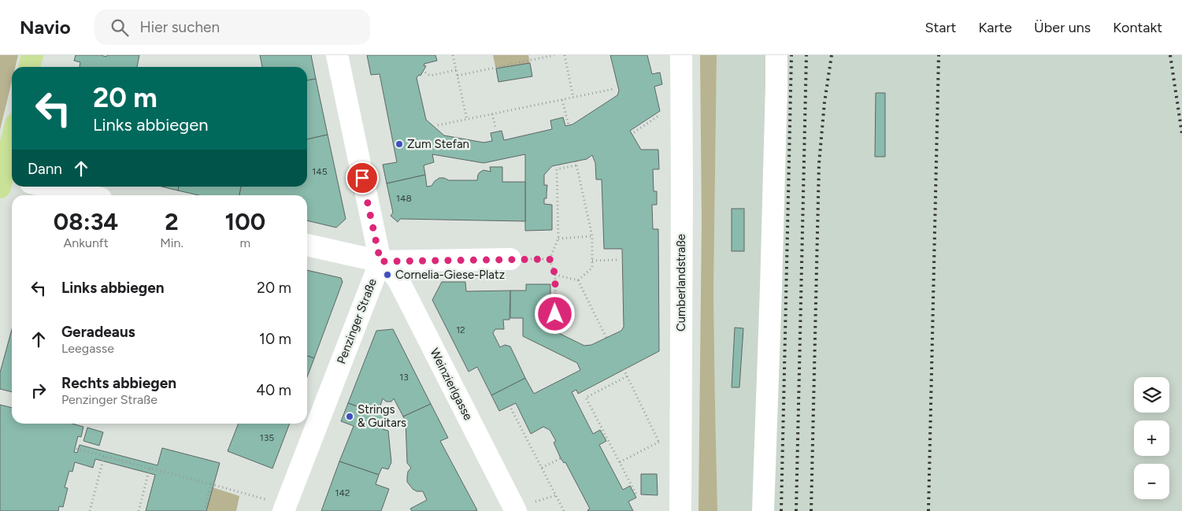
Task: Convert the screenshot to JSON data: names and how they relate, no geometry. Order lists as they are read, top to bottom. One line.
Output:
{"streets":{"street":["Cumberlandstraße","Penzinger Straße","Weinzierlgasse"]},"crossings":[["Penzinger Straße","Weinzierlgasse"]],"places":["Zum Stefan","Cornelia-Giese-Platz","Strings & Guitars"],"house_numbers":["145","148","12","13","135","142"],"page":{"header":"Navio","search":"Hier suchen","nav":["Start","Karte","Über uns","Kontakt"],"turn":["20 m","Links abbiegen"],"then":"Dann","eta":["08:34","Ankunft","2","Min.","100","m"],"list":[{"name":"Links abbiegen","value":"20 m"},{"name":"Geradeaus","note":"Leegasse","value":"10 m"},{"name":"Rechts abbiegen","note":"Penzinger Straße","value":"40 m"}],"map_buttons":["+","−"]}}
